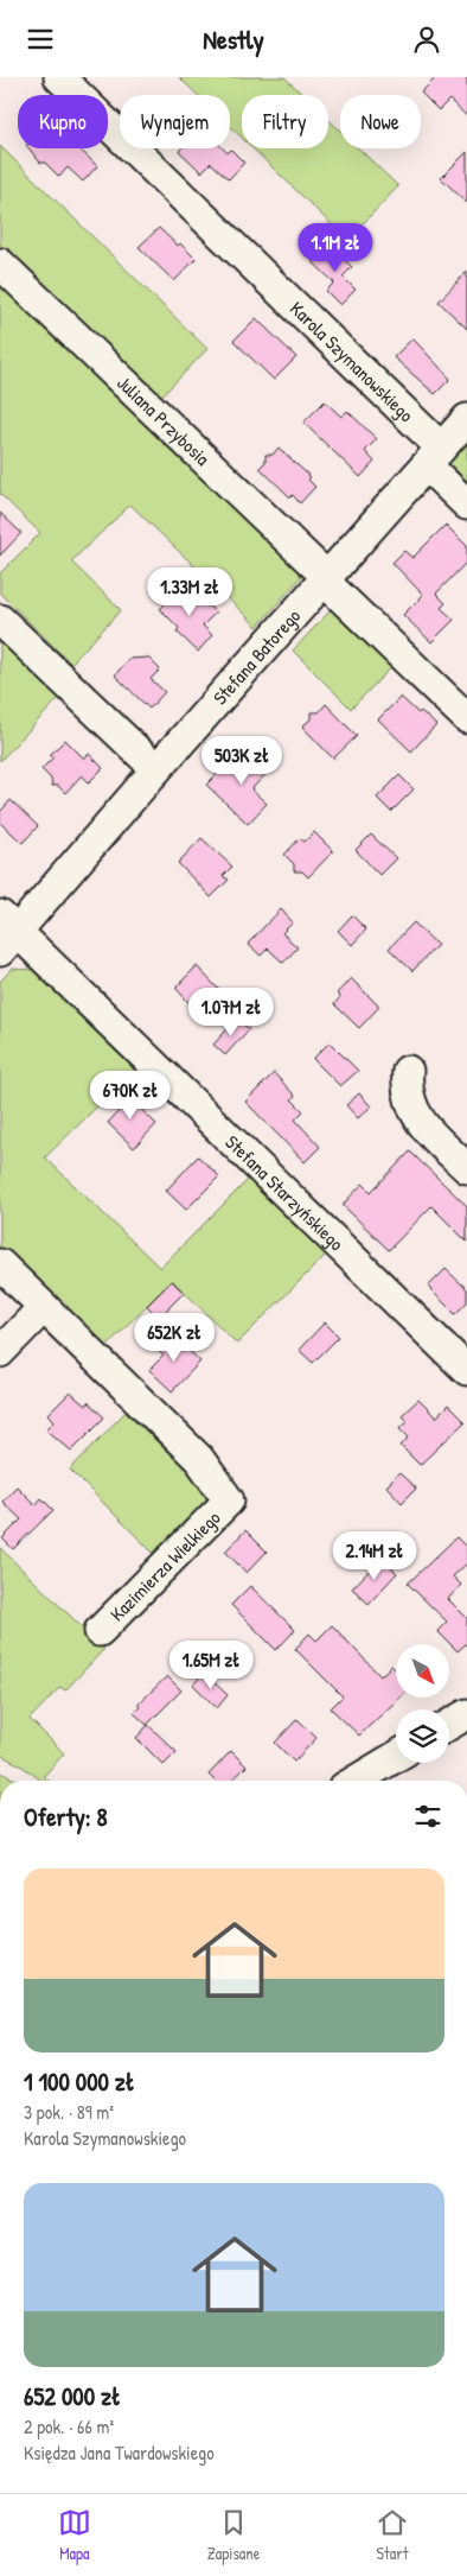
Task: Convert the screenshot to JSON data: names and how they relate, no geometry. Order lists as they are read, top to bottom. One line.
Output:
{"streets":{"street":["Karola Szymanowskiego","Juliana Przybosia","Stefana Batorego","Stefana Starzyńskiego","Kazimierza Wielkiego"]},"crossings":[["Karola Szymanowskiego","Stefana Batorego"],["Juliana Przybosia","Stefana Batorego"],["Stefana Batorego","Stefana Starzyńskiego"]],"north":"bottom right","page":{"header":"Nestly","chip":["Kupno","Wynajem","Filtry","Nowe"],"price":["1.1M zł","1.33M zł","503K zł","1.07M zł","670K zł","652K zł","2.14M zł","1.65M zł"],"heading":"Oferty: 8","list":[{"name":"1 100 000 zł","note":"3 pok. · 89 m² · Karola Szymanowskiego"},{"name":"652 000 zł","note":"2 pok. · 66 m² · Księdza Jana Twardowskiego"}],"tabs":["Mapa","Zapisane","Start"]}}
